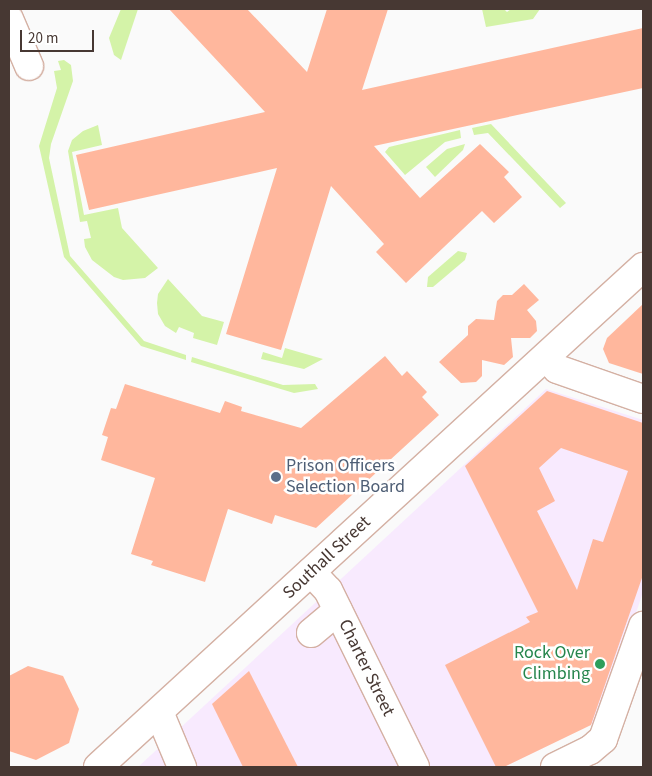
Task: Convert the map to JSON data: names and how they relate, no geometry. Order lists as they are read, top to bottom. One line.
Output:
{"streets":{"street":["Southall Street","Charter Street"]},"crossings":[["Southall Street","Charter Street"]],"places":["Prison Officers Selection Board","Rock Over Climbing"],"scale_bar":"20 m"}
